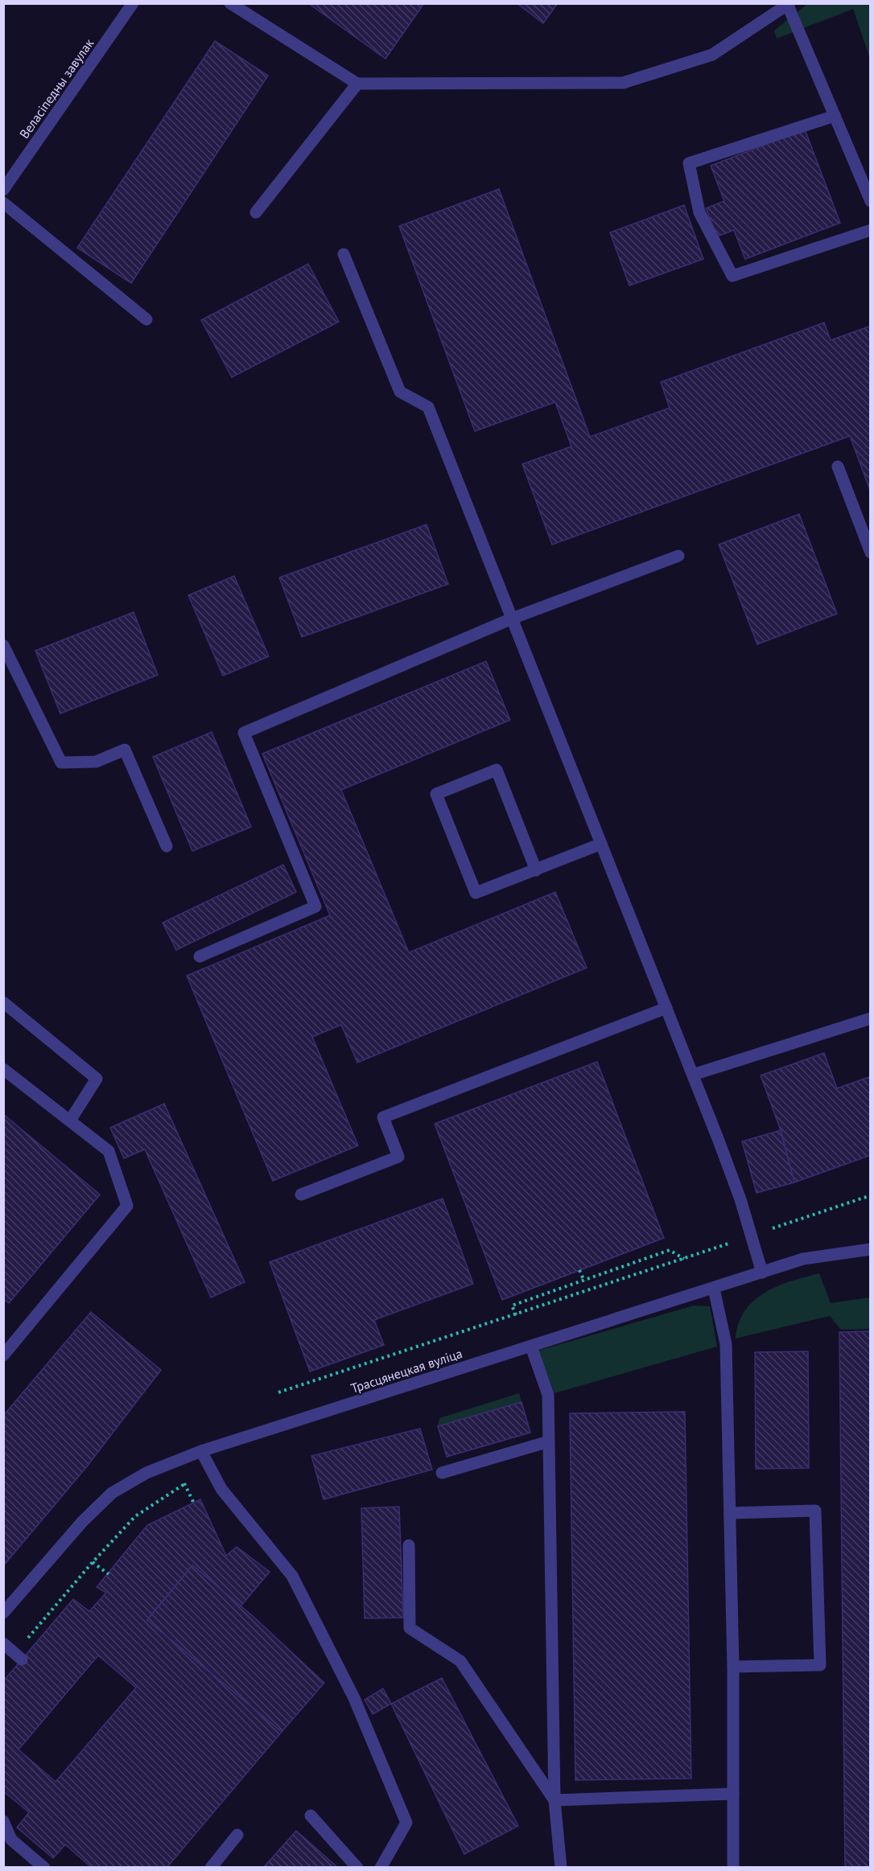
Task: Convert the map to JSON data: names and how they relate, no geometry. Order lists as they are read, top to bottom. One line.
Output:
{"streets":{"street":["Веласіпедны завулак","Трасцянецкая вуліца"]}}
